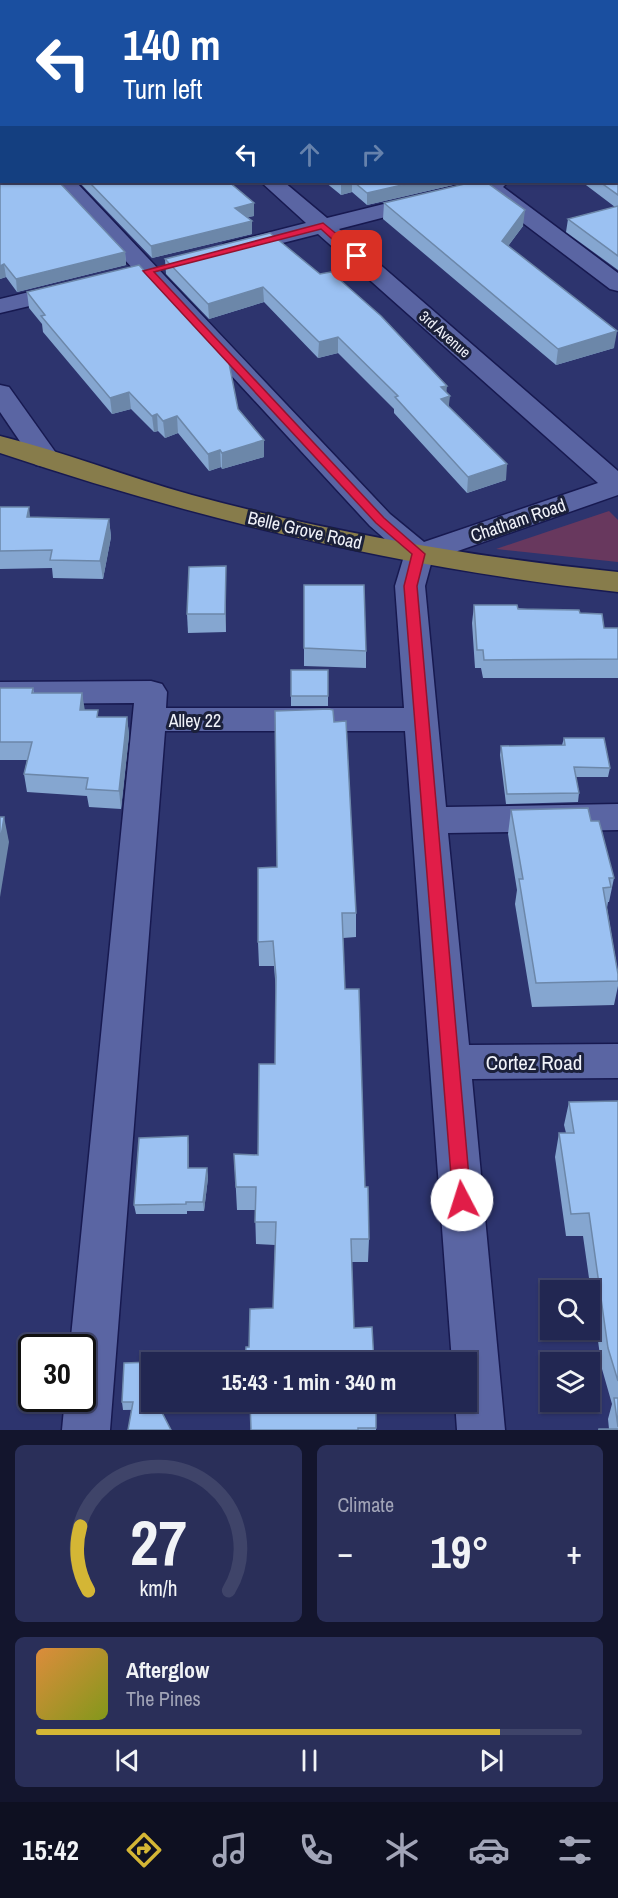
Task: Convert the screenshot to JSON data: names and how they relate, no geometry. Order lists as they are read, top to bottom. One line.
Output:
{"streets":{"main road":["Belle Grove Road"],"street":["3rd Avenue","Chatham Road","Alley 22","Cortez Road"]},"crossings":[["3rd Avenue","Chatham Road"],["Chatham Road","Belle Grove Road"]],"page":{"turn":["140 m","Turn left"],"limit":"30","trip":"15:43 · 1 min · 340 m","tile":"Climate","heat":["−","19°","+"],"song":["Afterglow","The Pines"],"tabs":"15:42","gauge":["27","km/h"]}}
